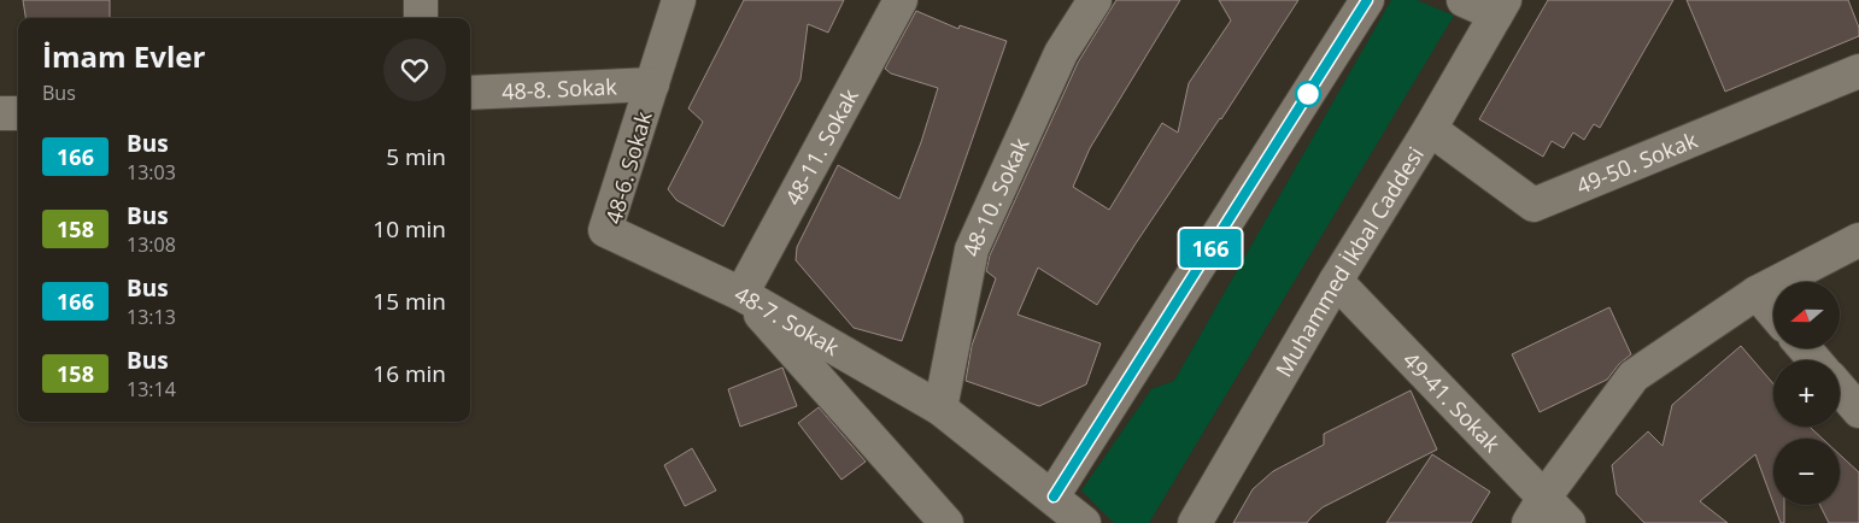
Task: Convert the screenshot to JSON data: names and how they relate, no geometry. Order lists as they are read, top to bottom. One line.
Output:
{"streets":{"street":["48-8. Sokak","48-11. Sokak","49-50. Sokak","48-6. Sokak","48-10. Sokak","Muhammed İkbal Caddesi","48-7. Sokak","49-41. Sokak"]},"crossings":[["48-8. Sokak","48-6. Sokak"],["48-11. Sokak","48-6. Sokak"],["48-11. Sokak","48-7. Sokak"],["49-50. Sokak","Muhammed İkbal Caddesi"],["48-6. Sokak","48-7. Sokak"],["48-10. Sokak","48-7. Sokak"],["Muhammed İkbal Caddesi","49-41. Sokak"]],"lines":["bus line 166"],"north":"left","page":{"on_map":"166","heading":["İmam Evler","Bus"],"list":[{"mark":"166","name":"Bus","note":"13:03","value":"5 min"},{"mark":"158","name":"Bus","note":"13:08","value":"10 min"},{"mark":"166","name":"Bus","note":"13:13","value":"15 min"},{"mark":"158","name":"Bus","note":"13:14","value":"16 min"}],"map_buttons":["+","−"]}}
